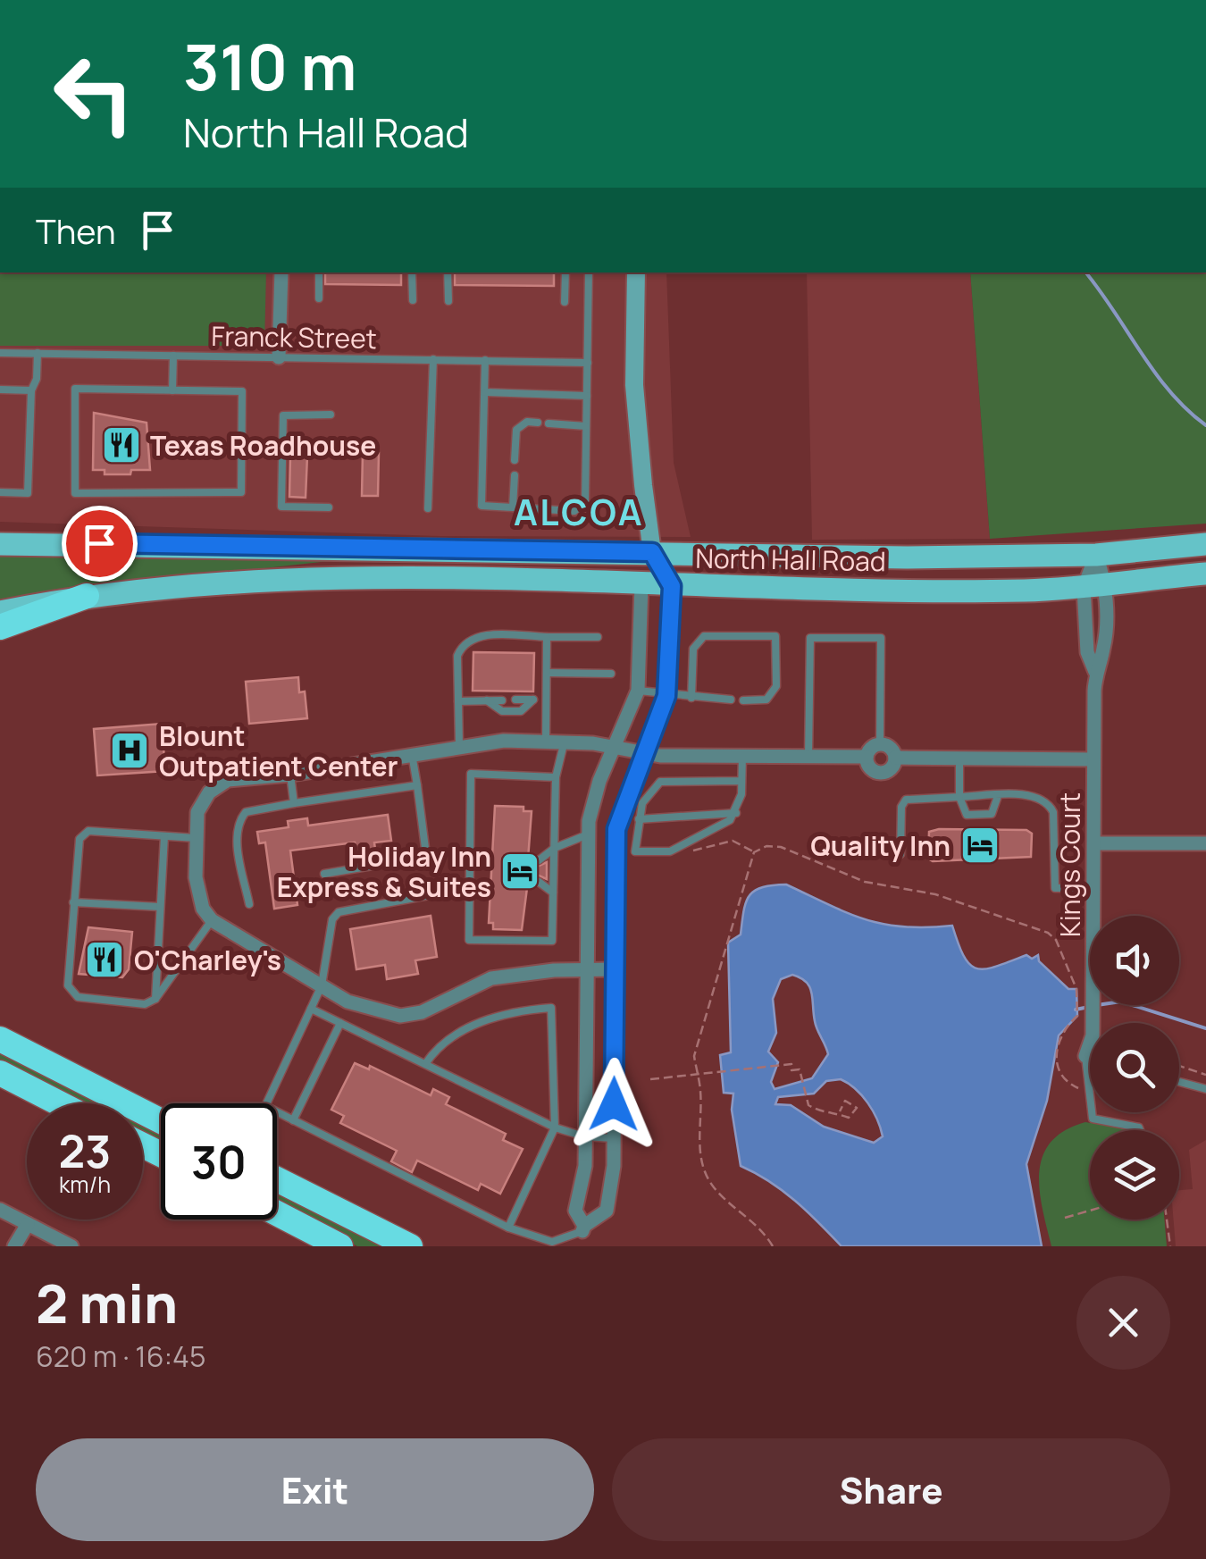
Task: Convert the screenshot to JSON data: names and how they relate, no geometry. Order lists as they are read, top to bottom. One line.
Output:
{"streets":{"main road":["North Hall Road"],"street":["Kings Court"],"lane":["Franck Street"]},"crossings":[["North Hall Road","Kings Court"]],"districts":["ALCOA"],"places":{"restaurant":["Texas Roadhouse","O'Charley's"],"hospital":["Blount Outpatient Center"],"hotel":["Quality Inn","Holiday Inn Express & Suites"]},"page":{"turn":["310 m","North Hall Road"],"then":"Then","speed":"23 km/h","limit":"30","heading":["2 min","620 m · 16:45"],"buttons":["Exit","Share"]}}
